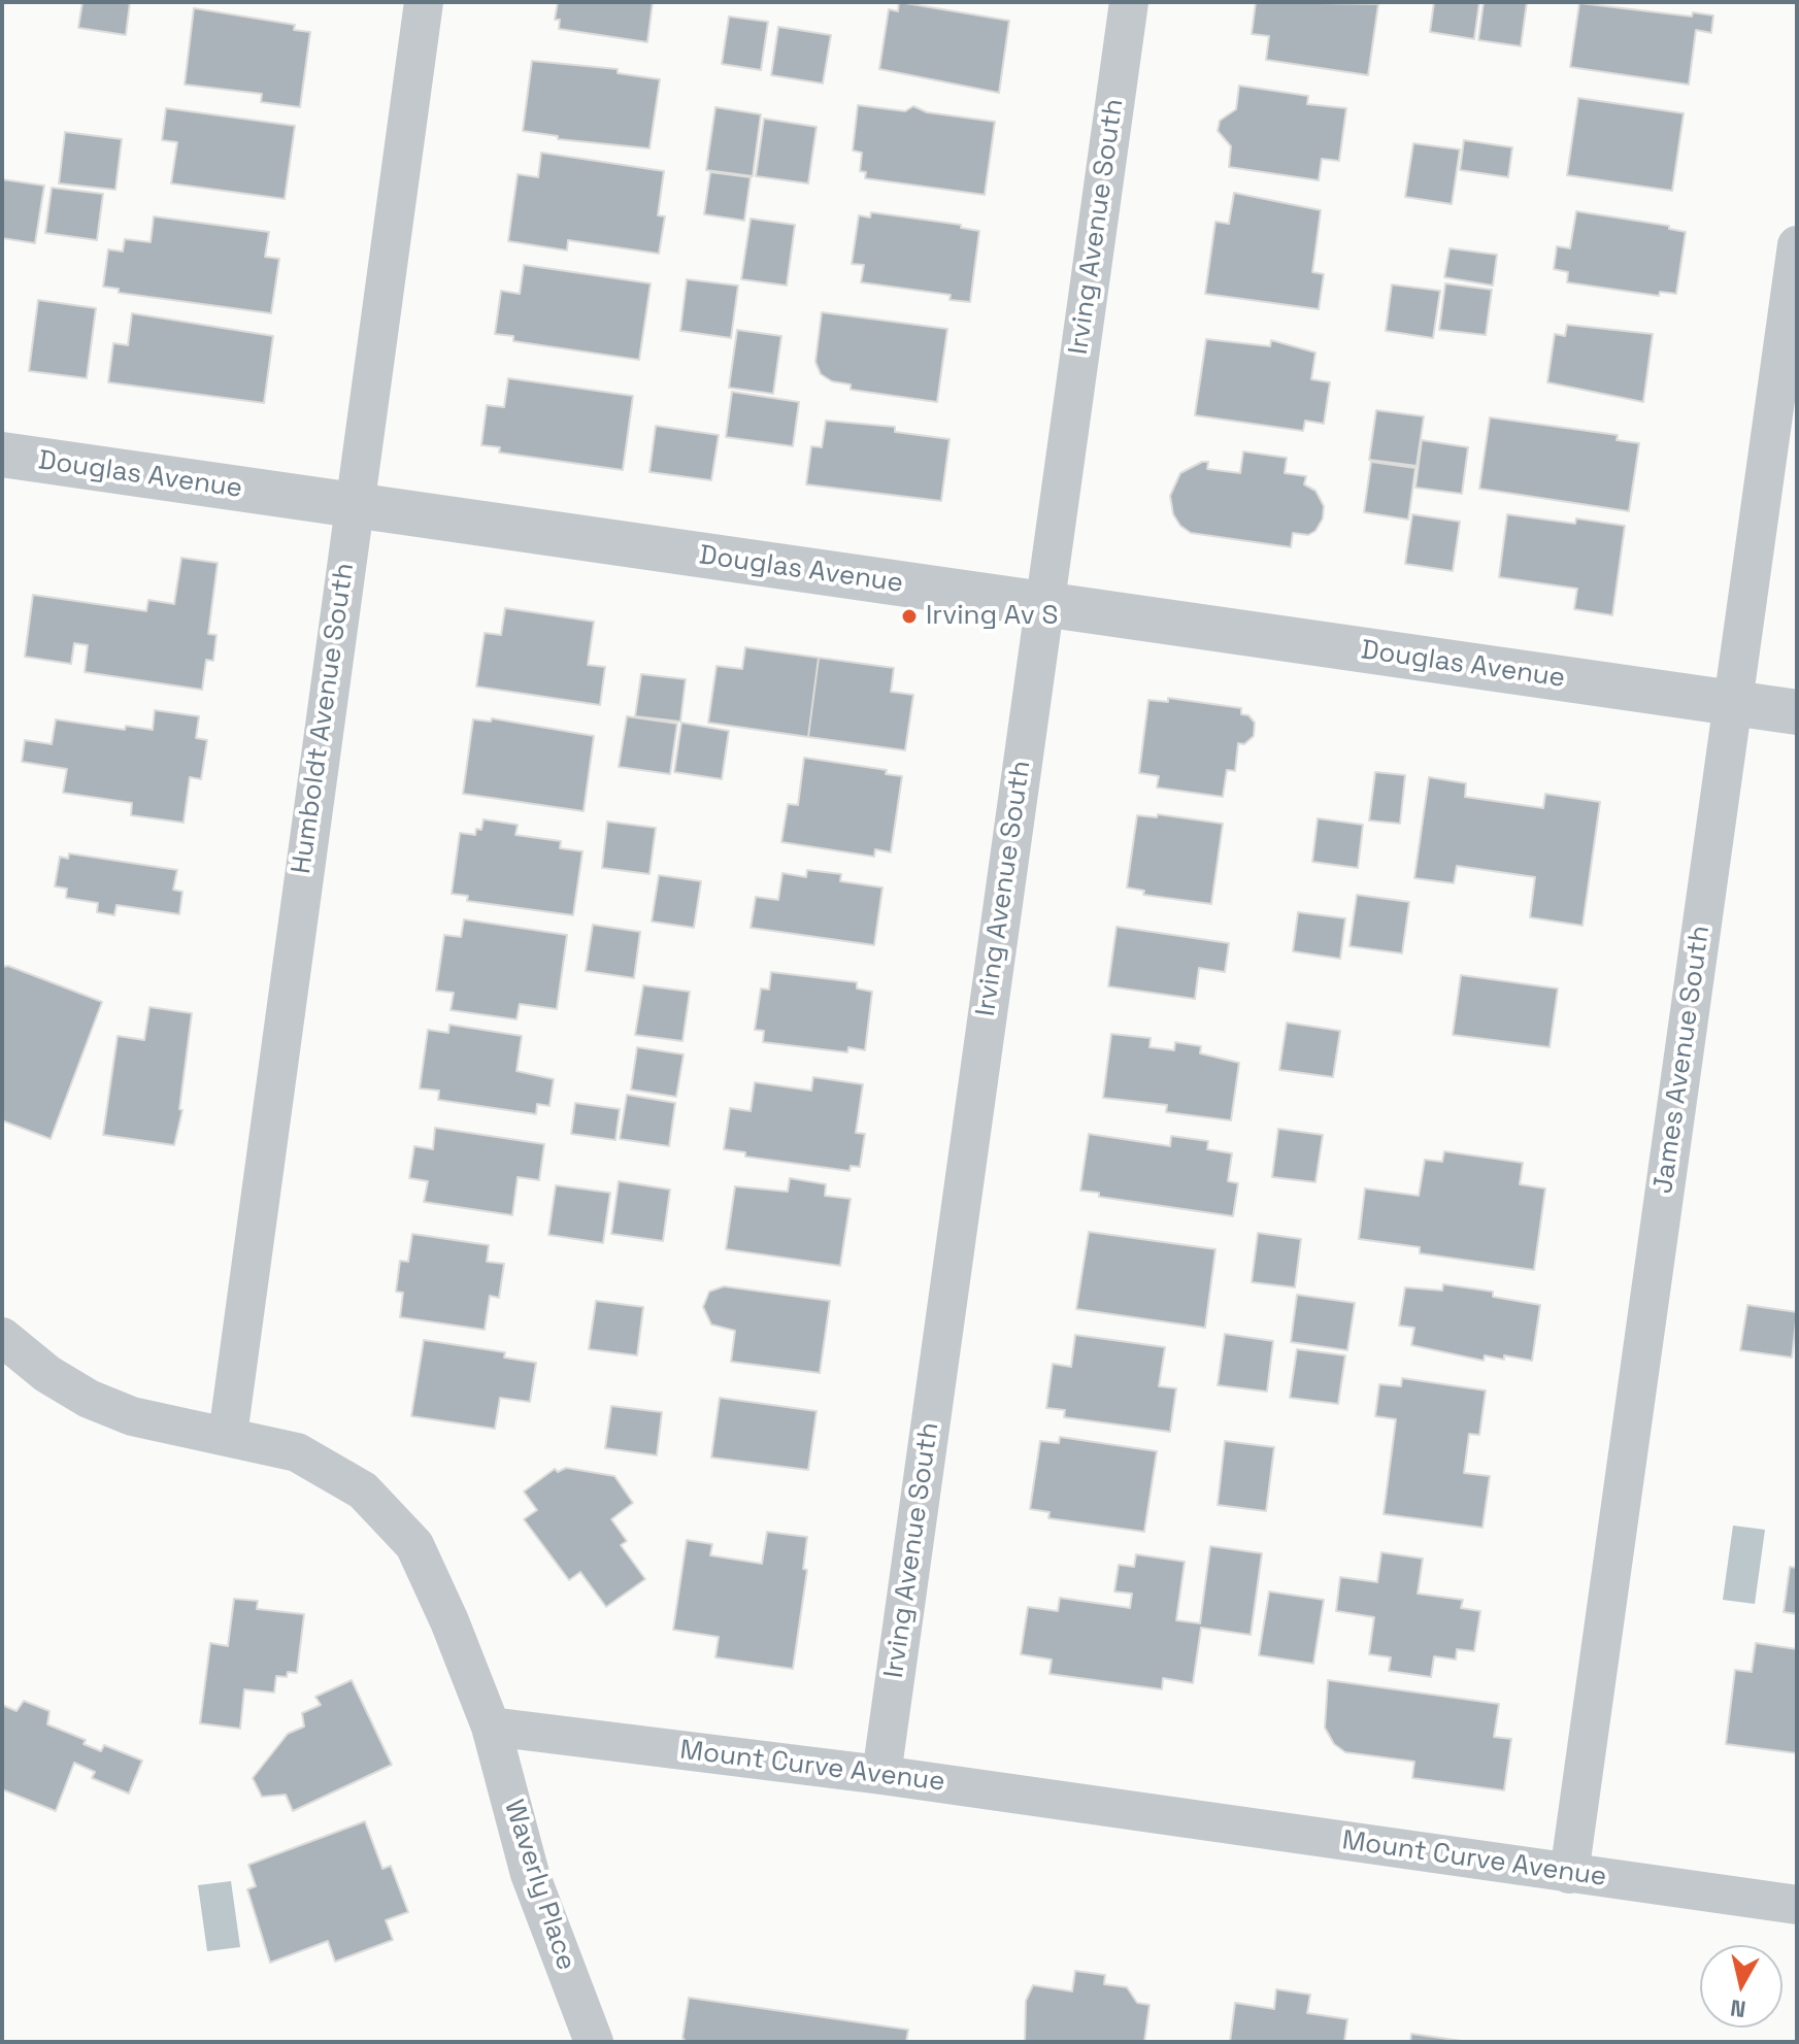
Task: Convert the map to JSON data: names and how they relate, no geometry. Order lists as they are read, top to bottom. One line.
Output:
{"streets":{"street":["Irving Avenue South","Douglas Avenue","Humboldt Avenue South","James Avenue South","Mount Curve Avenue","Waverly Place"]},"crossings":[["Irving Avenue South","Douglas Avenue"],["Irving Avenue South","Mount Curve Avenue"],["Douglas Avenue","Humboldt Avenue South"],["Douglas Avenue","James Avenue South"],["James Avenue South","Mount Curve Avenue"],["Mount Curve Avenue","Waverly Place"]],"places":["Irving Av S"],"north":"bottom"}
